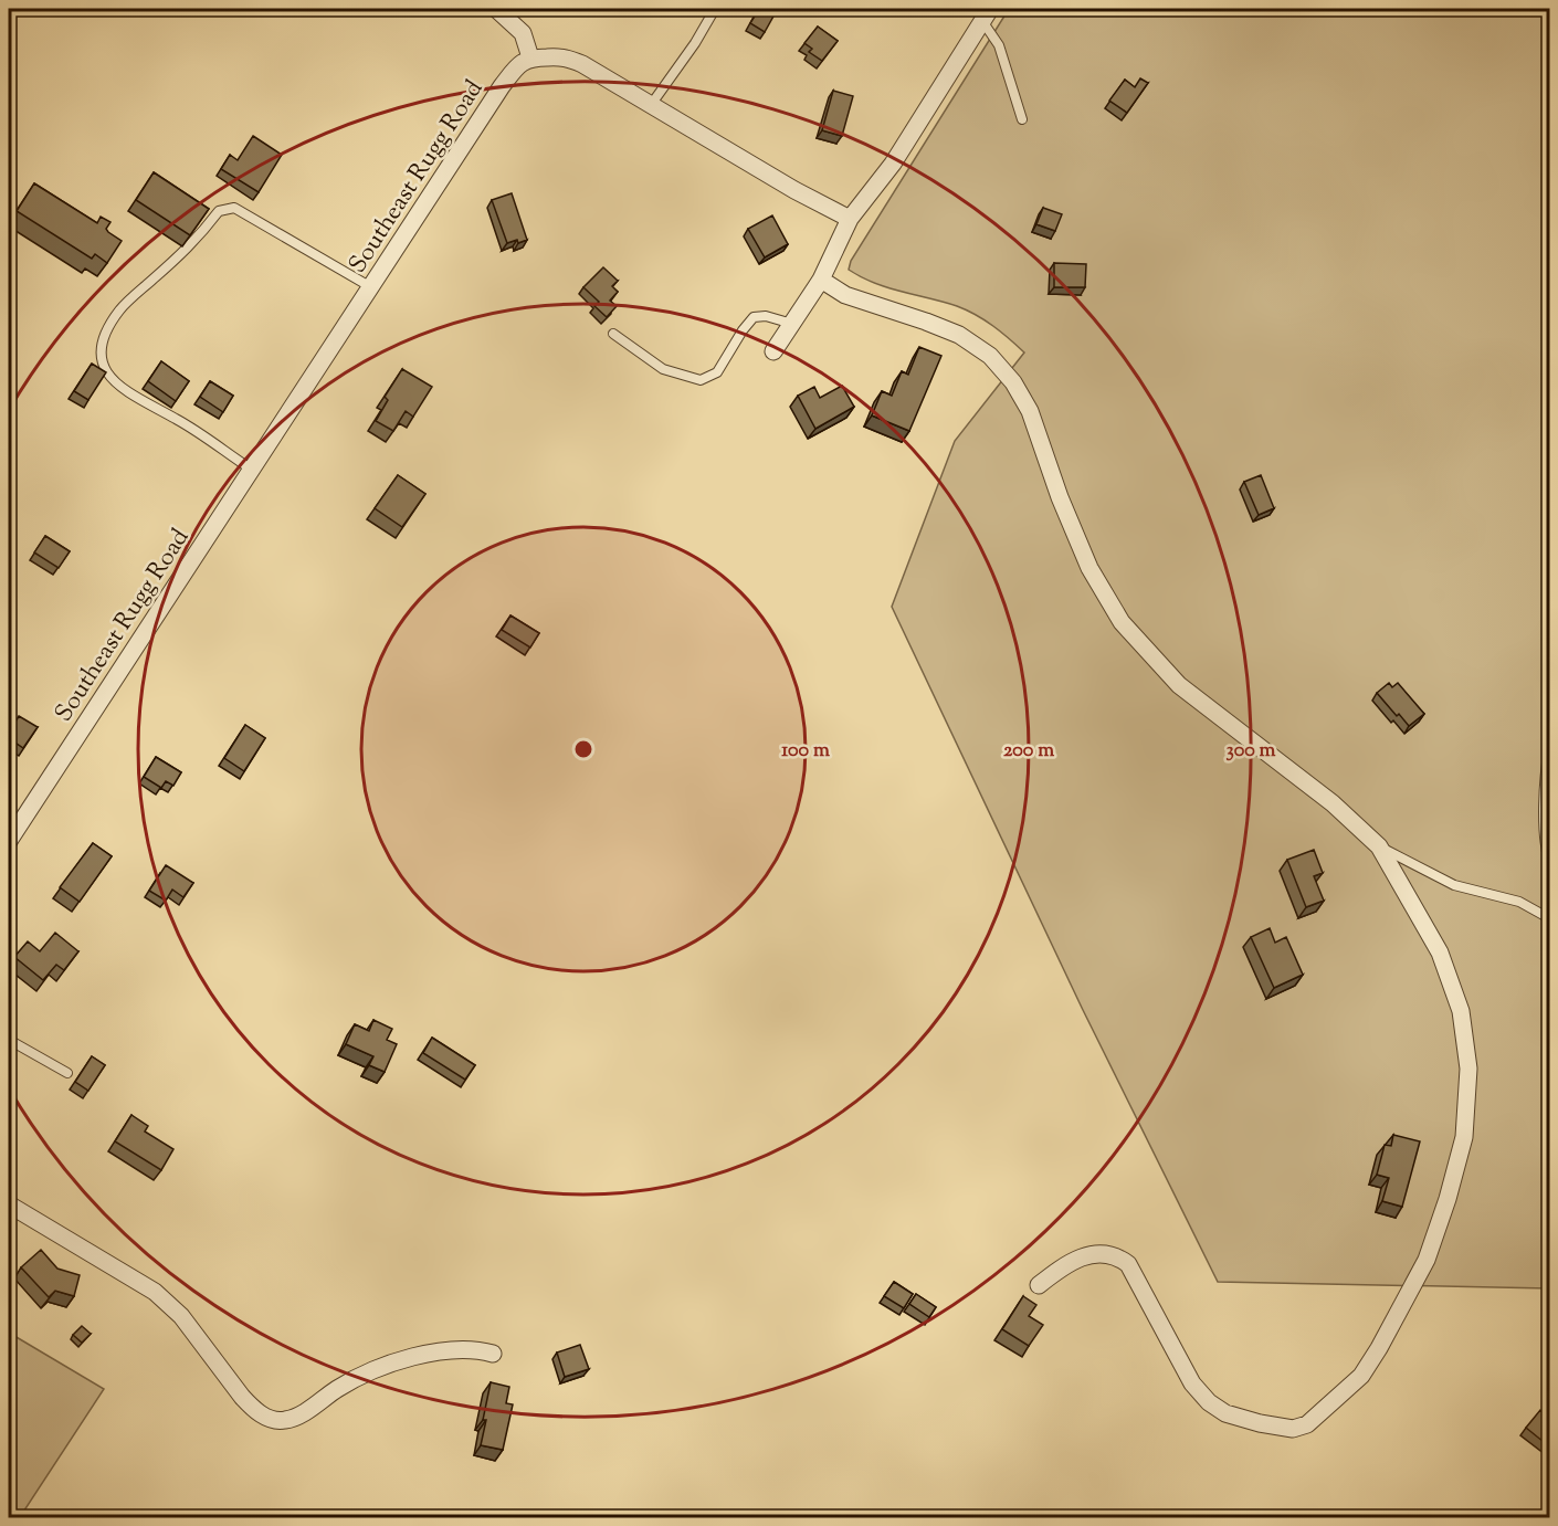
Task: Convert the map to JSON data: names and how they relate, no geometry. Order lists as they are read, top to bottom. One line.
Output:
{"streets":{"street":["Southeast Rugg Road"]},"rings":["100 m","200 m","300 m"]}
